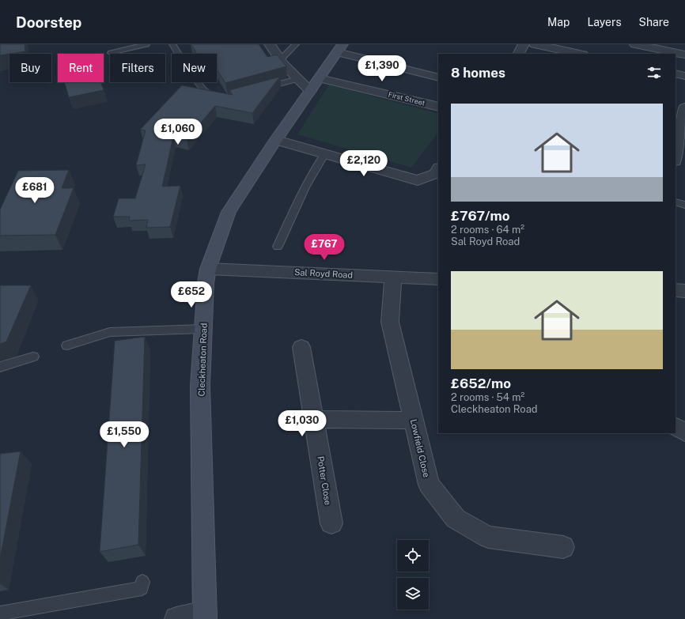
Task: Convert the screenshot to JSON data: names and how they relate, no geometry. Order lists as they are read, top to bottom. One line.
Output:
{"streets":{"street":["First Street","Sal Royd Road","Cleckheaton Road","Lowfield Close","Potter Close"]},"crossings":[["First Street","Cleckheaton Road"],["Sal Royd Road","Cleckheaton Road"],["Sal Royd Road","Lowfield Close"]],"page":{"header":"Doorstep","nav":["Map","Layers","Share"],"chip":["Buy","Rent","Filters","New"],"heading":"8 homes","price":["£1,390","£1,060","£2,120","£681","£767","£652","£1,030","£1,550"],"list":[{"name":"£767/mo","note":"2 rooms · 64 m² · Sal Royd Road"},{"name":"£652/mo","note":"2 rooms · 54 m² · Cleckheaton Road"}]}}
